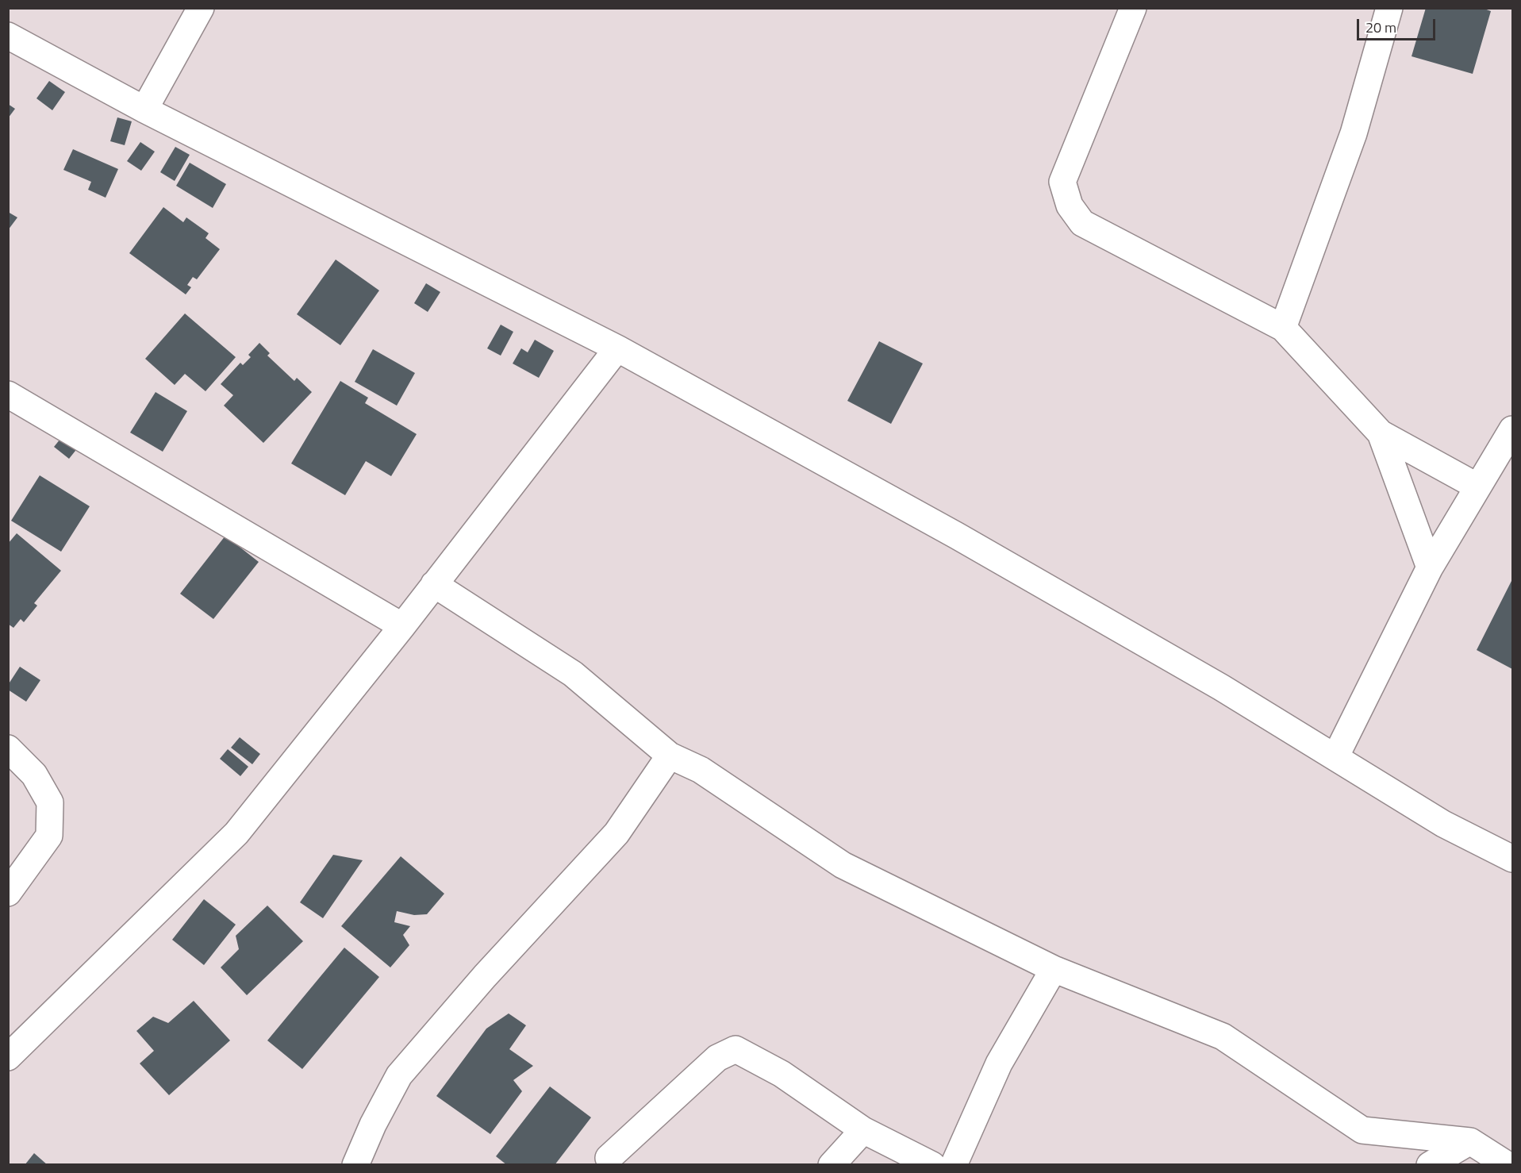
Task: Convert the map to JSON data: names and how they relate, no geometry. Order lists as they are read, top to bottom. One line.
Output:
{"scale_bar":"20 m"}
